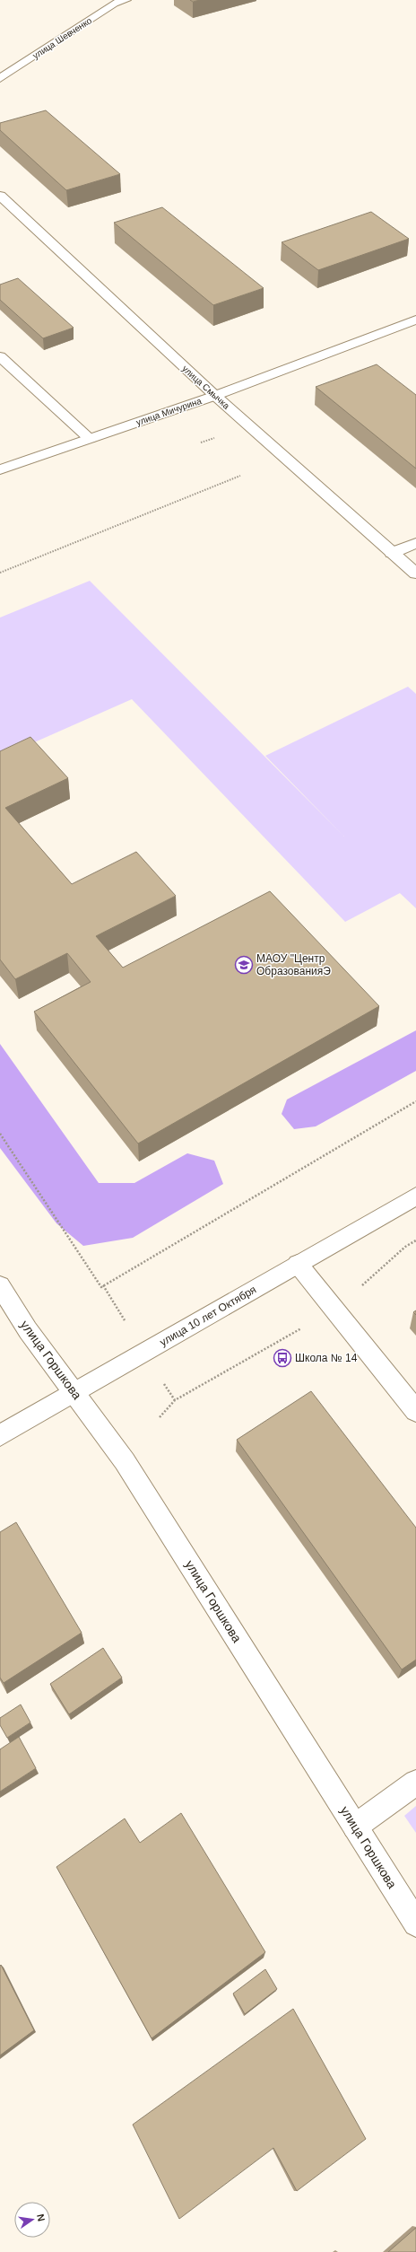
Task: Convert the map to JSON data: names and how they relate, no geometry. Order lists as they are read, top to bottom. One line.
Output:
{"streets":{"street":["улица Шевченко","улица Смычка","улица Мичурина","улица 10 лет Октября","улица Горшкова"]},"crossings":[["улица Смычка","улица Мичурина"],["улица 10 лет Октября","улица Горшкова"]],"places":{"school or university":["МАОУ \"Центр ОбразованияЭ"],"bus stop":["Школа № 14"]},"north":"right"}
